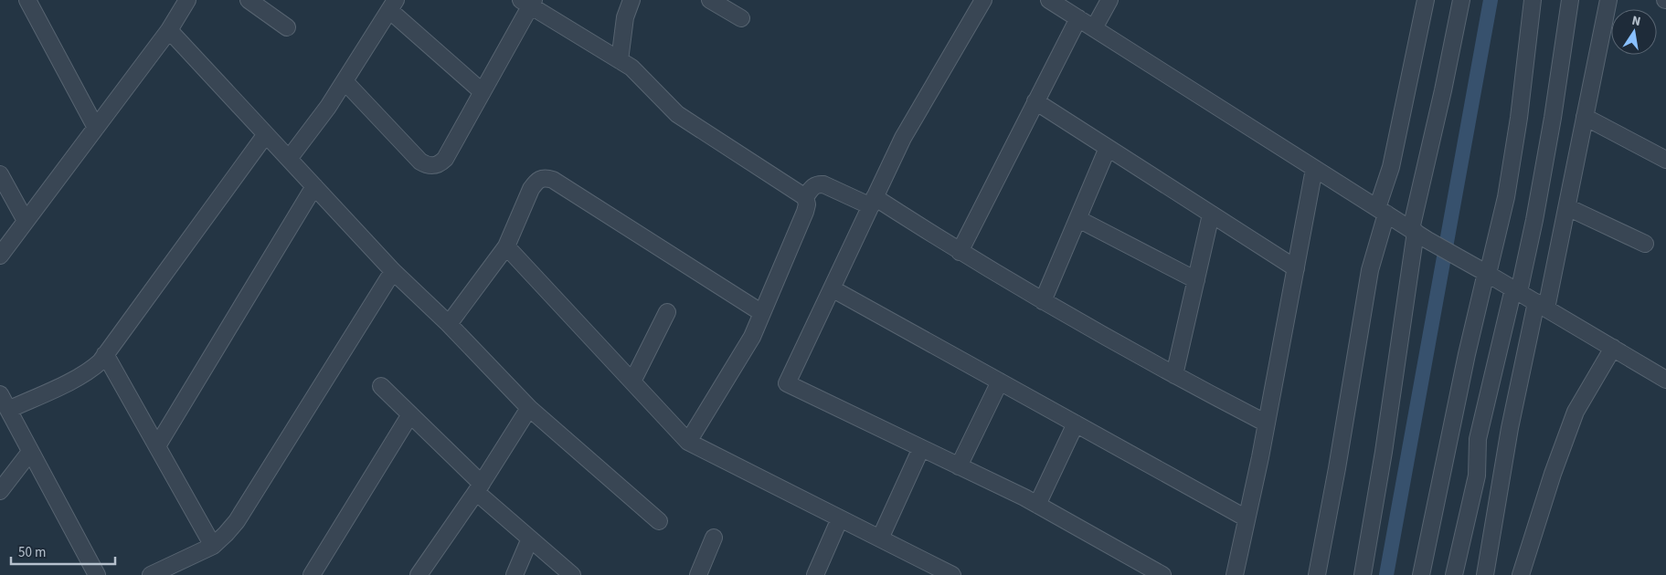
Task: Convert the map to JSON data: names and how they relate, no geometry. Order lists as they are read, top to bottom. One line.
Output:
{"scale_bar":"50 m","north":"top"}
